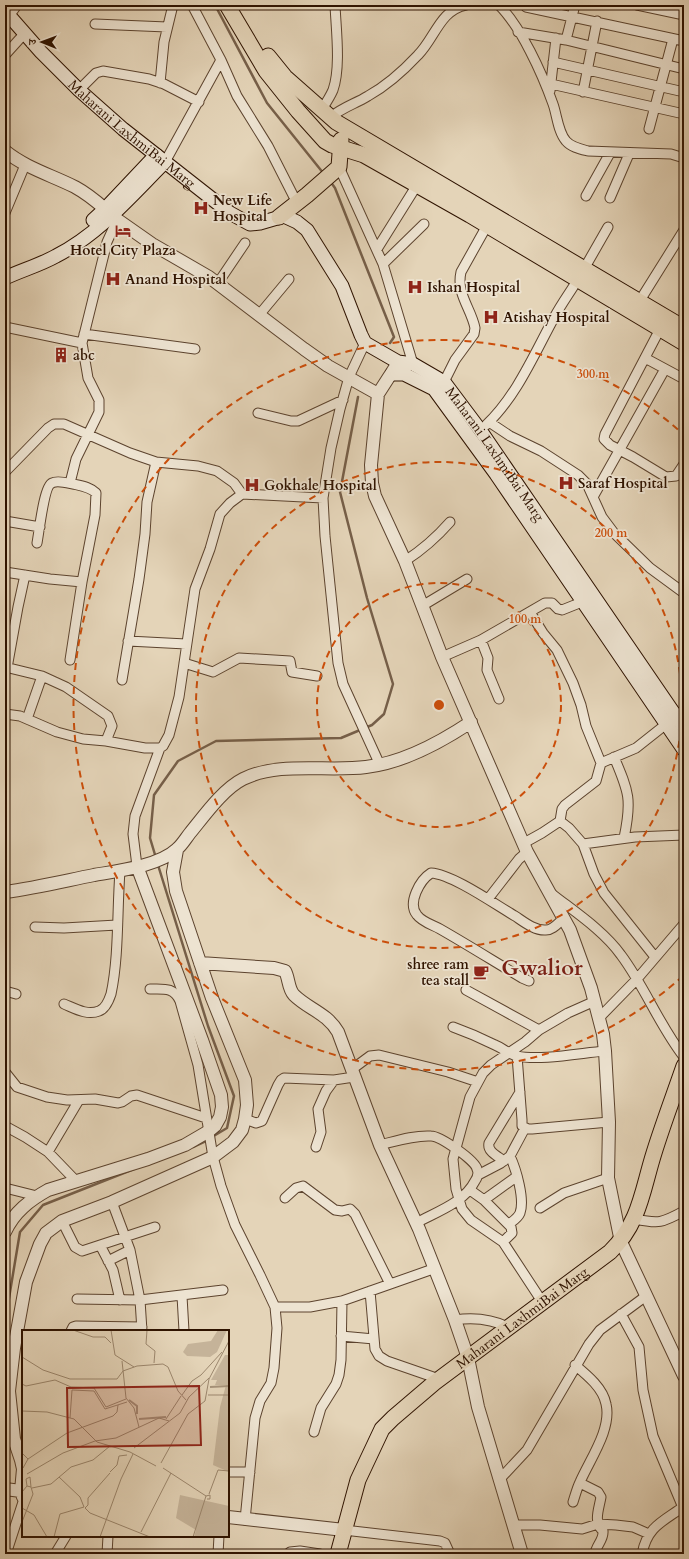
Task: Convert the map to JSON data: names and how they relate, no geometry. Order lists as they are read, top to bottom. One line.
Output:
{"streets":{"main road":["Maharani LaxhmiBai Marg"]},"districts":["Gwalior"],"places":{"hospital":["New Life Hospital","Anand Hospital","Ishan Hospital","Atishay Hospital","Saraf Hospital","Gokhale Hospital"],"hotel":["Hotel City Plaza"],"building":["abc"],"cafe":["shree ram tea stall"]},"north":"left","rings":["300 m","200 m","100 m"]}
